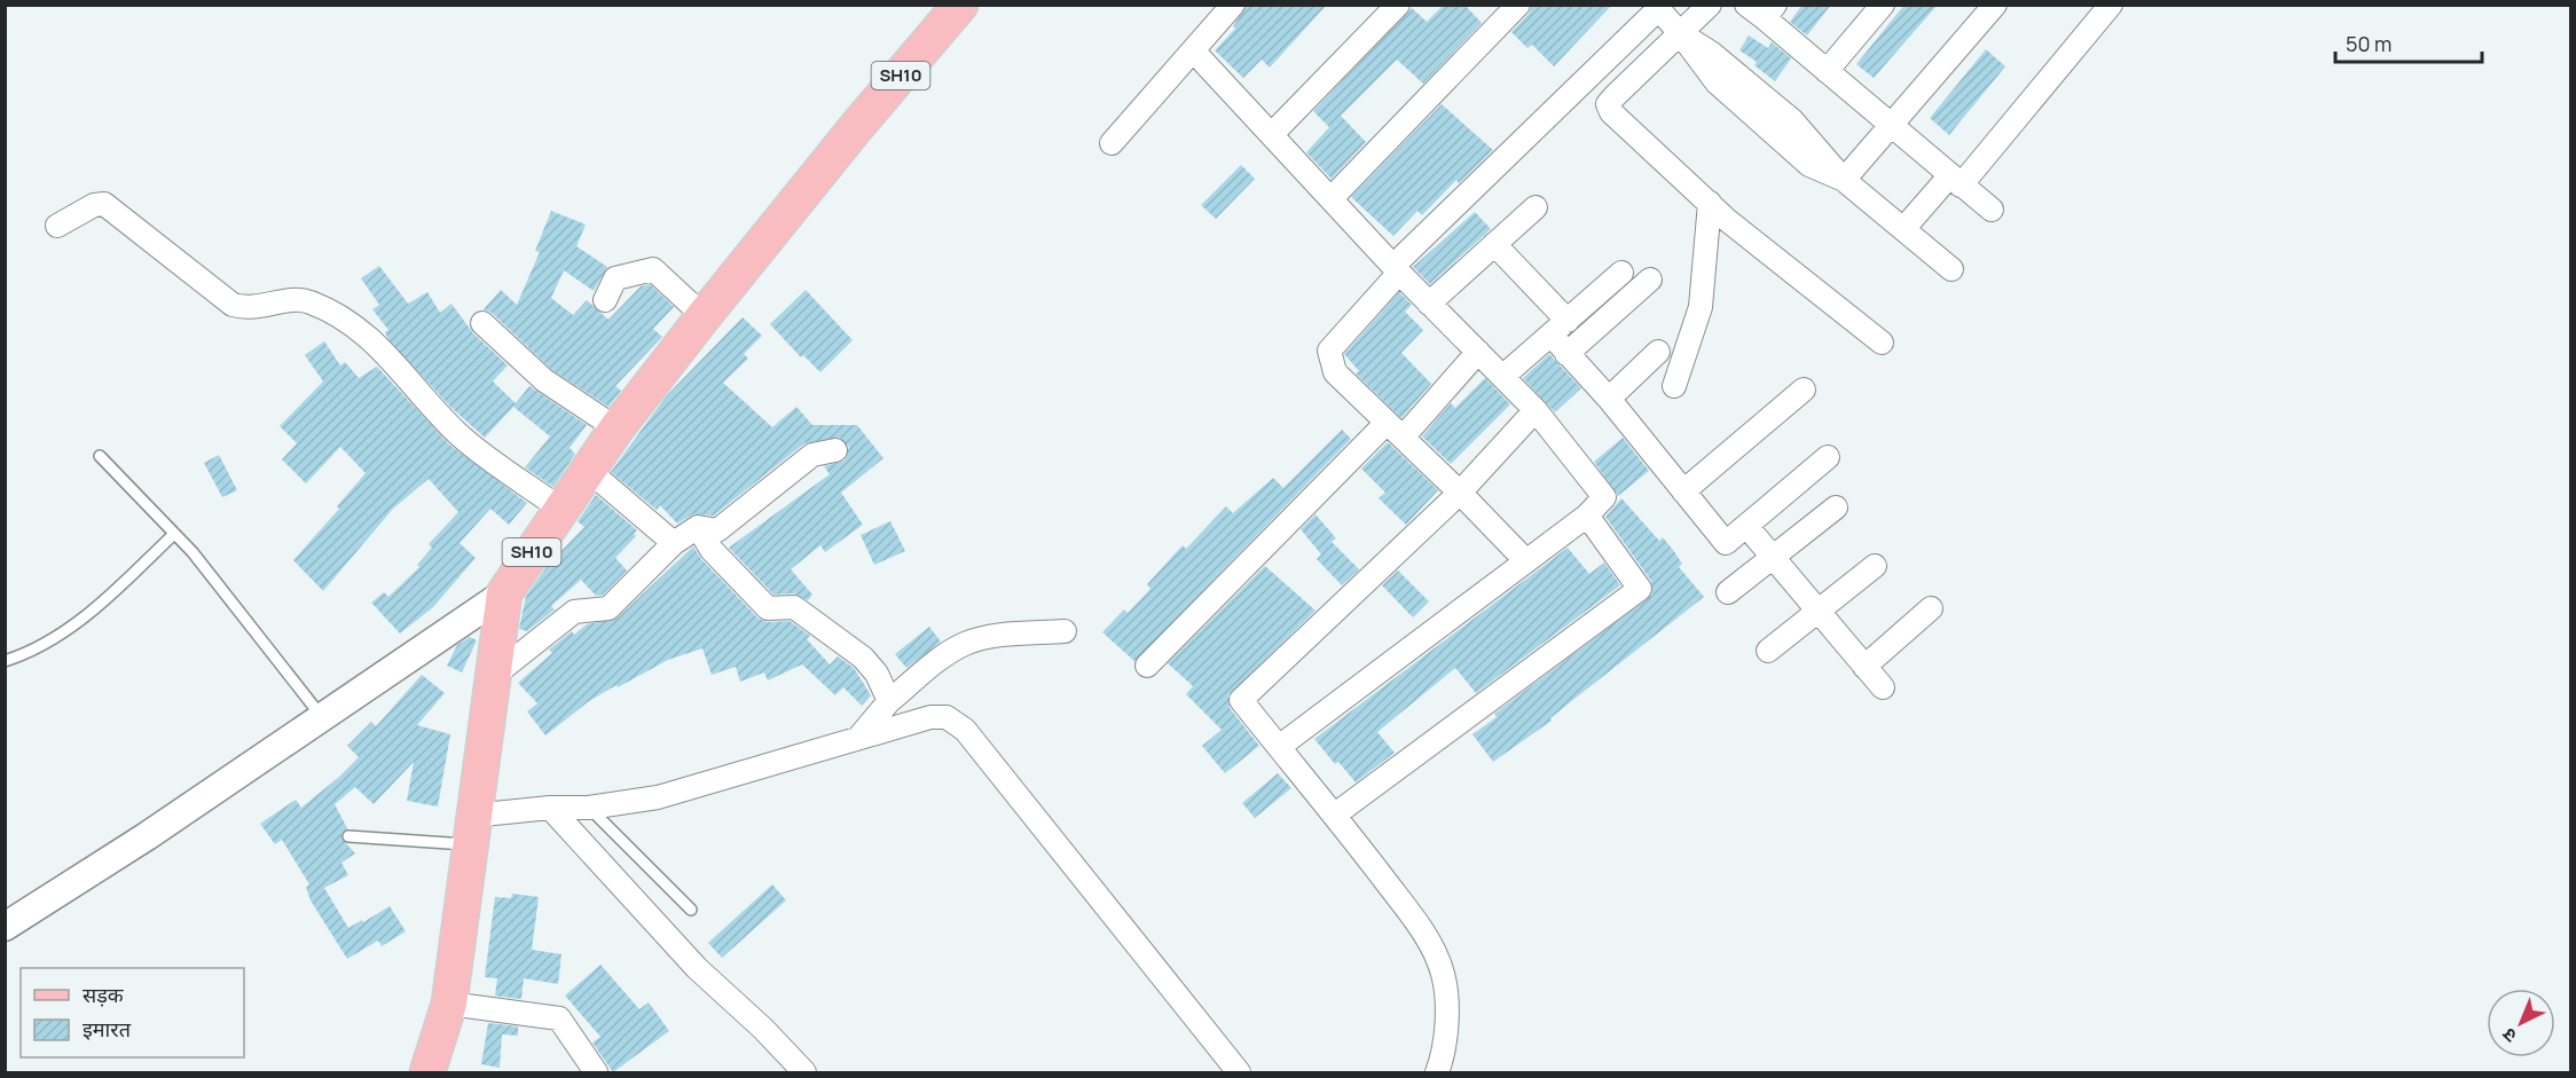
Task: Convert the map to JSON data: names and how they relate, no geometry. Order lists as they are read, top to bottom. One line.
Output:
{"streets":{"main road":["SH10"]},"legend":["सड़क","इमारत"],"scale_bar":"50 m","north":"bottom left"}
